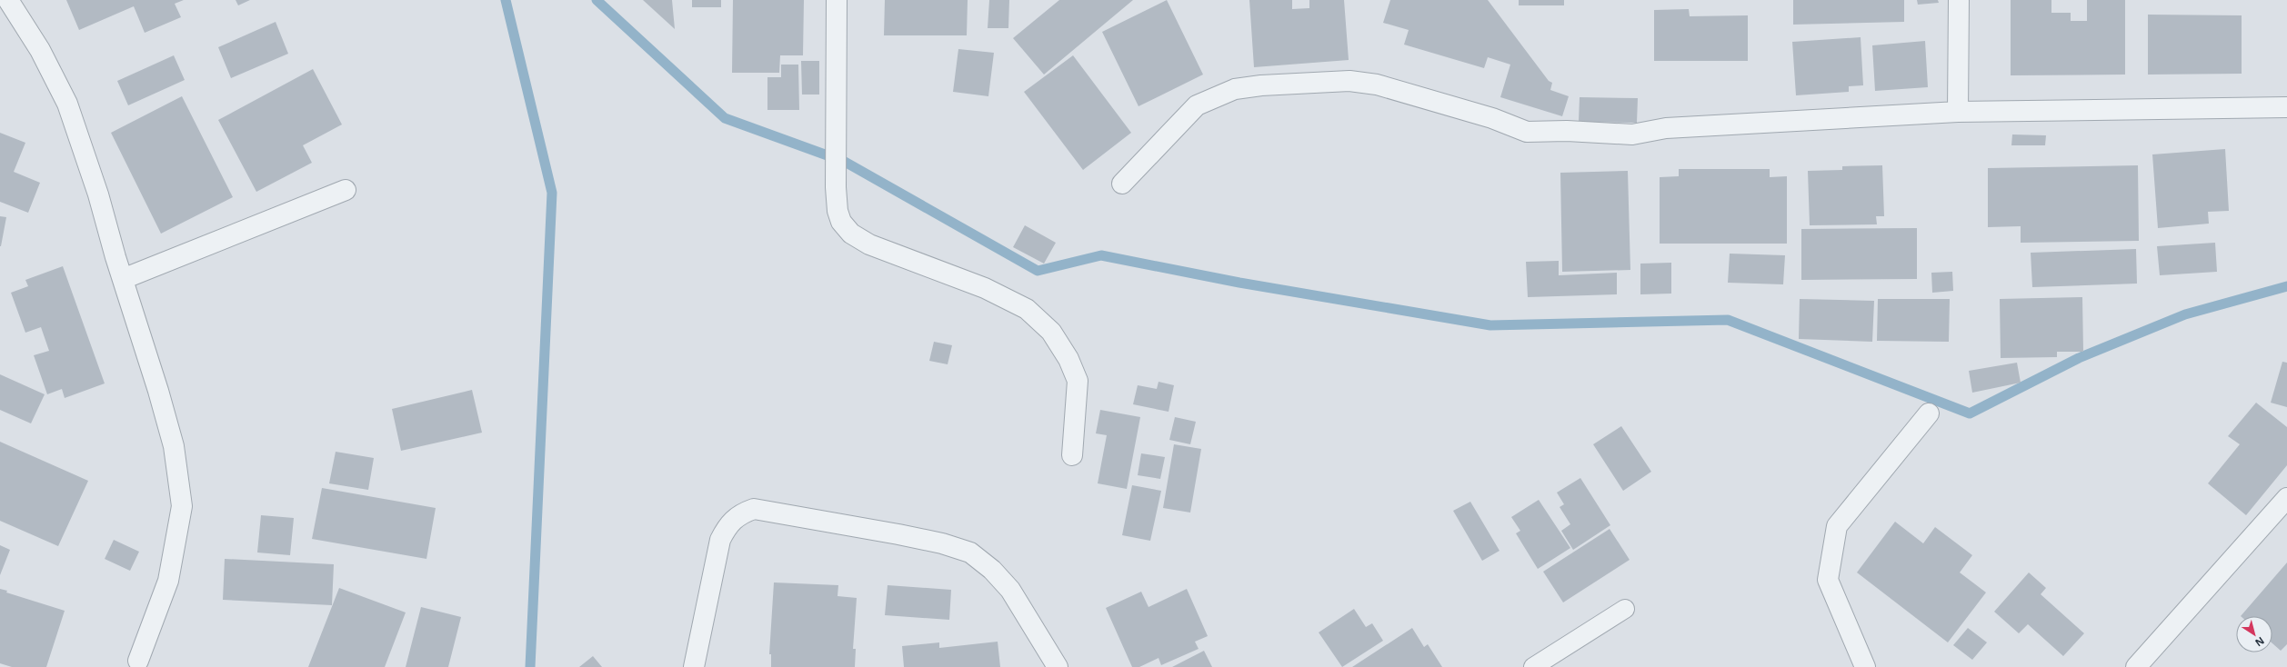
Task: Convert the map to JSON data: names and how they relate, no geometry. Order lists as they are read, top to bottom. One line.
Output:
{"north":"bottom right"}
